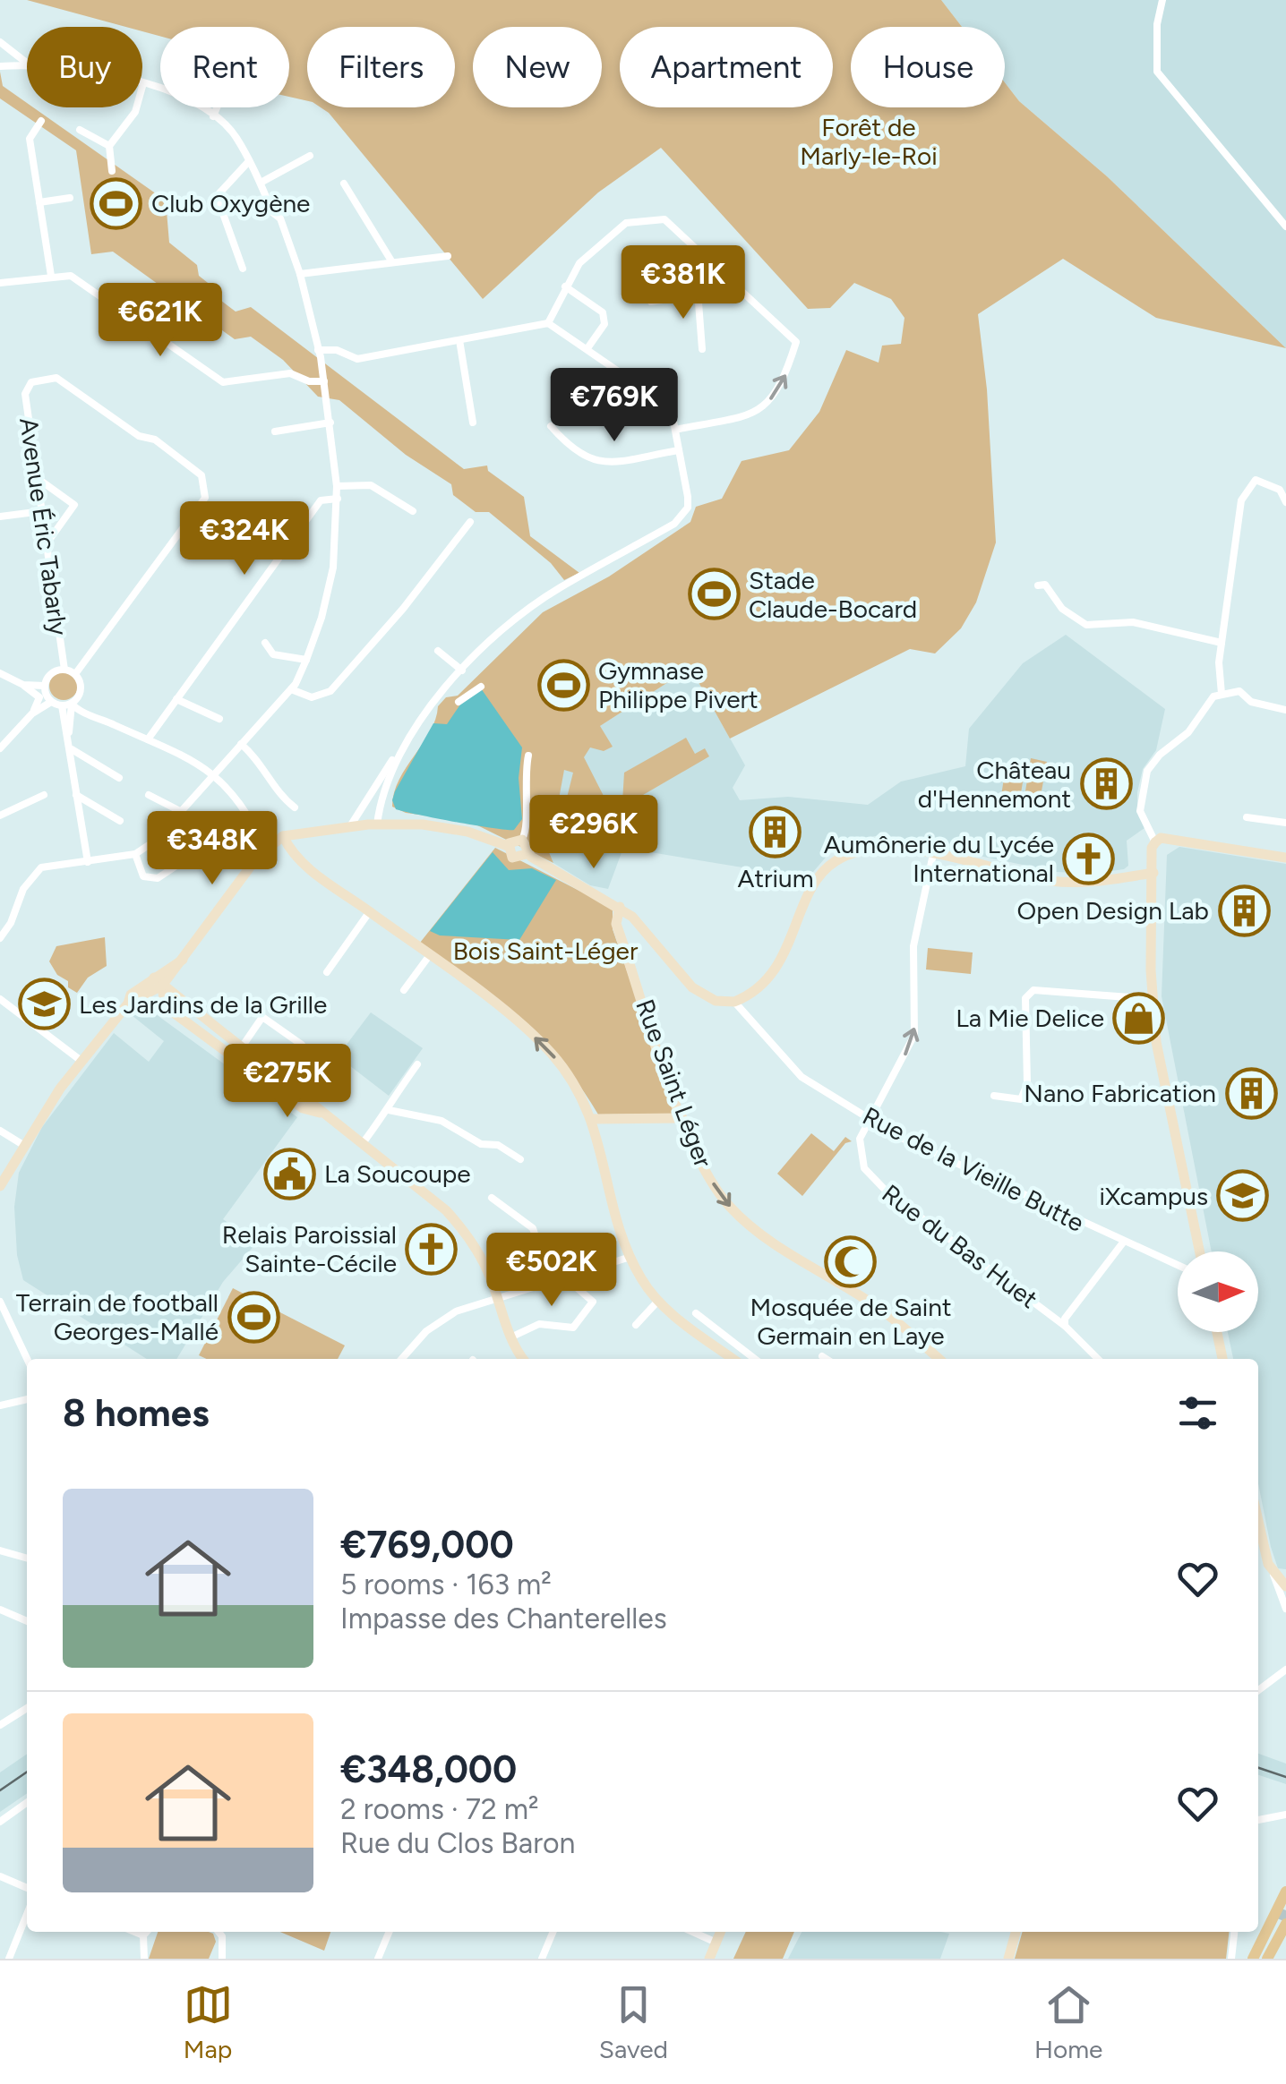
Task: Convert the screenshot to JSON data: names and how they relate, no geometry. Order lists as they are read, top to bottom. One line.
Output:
{"streets":{"street":["Avenue Éric Tabarly","Rue Saint Léger","Rue de la Vieille Butte","Rue du Bas Huet"]},"crossings":[["Rue de la Vieille Butte","Rue du Bas Huet"]],"one_way":["Rue Saint Léger","Rue du Bas Huet"],"parks":["Forêt de Marly-le-Roi","Bois Saint-Léger"],"places":{"sports":["Club Oxygène","Stade Claude-Bocard","Gymnase Philippe Pivert","Terrain de football Georges-Mallé"],"building":["Château d'Hennemont","Atrium","Open Design Lab","Nano Fabrication"],"church":["Aumônerie du Lycée International","Relais Paroissial Sainte-Cécile"],"school or university":["Les Jardins de la Grille","iXcampus"],"shop":["La Mie Delice"],"public building":["La Soucoupe"],"mosque":["Mosquée de Saint Germain en Laye"]},"north":"right","page":{"chip":["Buy","Rent","Filters","New","Apartment","House"],"price":["€381K","€621K","€769K","€324K","€296K","€348K","€275K","€502K"],"heading":"8 homes","list":[{"name":"€769,000","note":"5 rooms · 163 m² · Impasse des Chanterelles"},{"name":"€348,000","note":"2 rooms · 72 m² · Rue du Clos Baron"}],"tabs":["Map","Saved","Home"]}}
